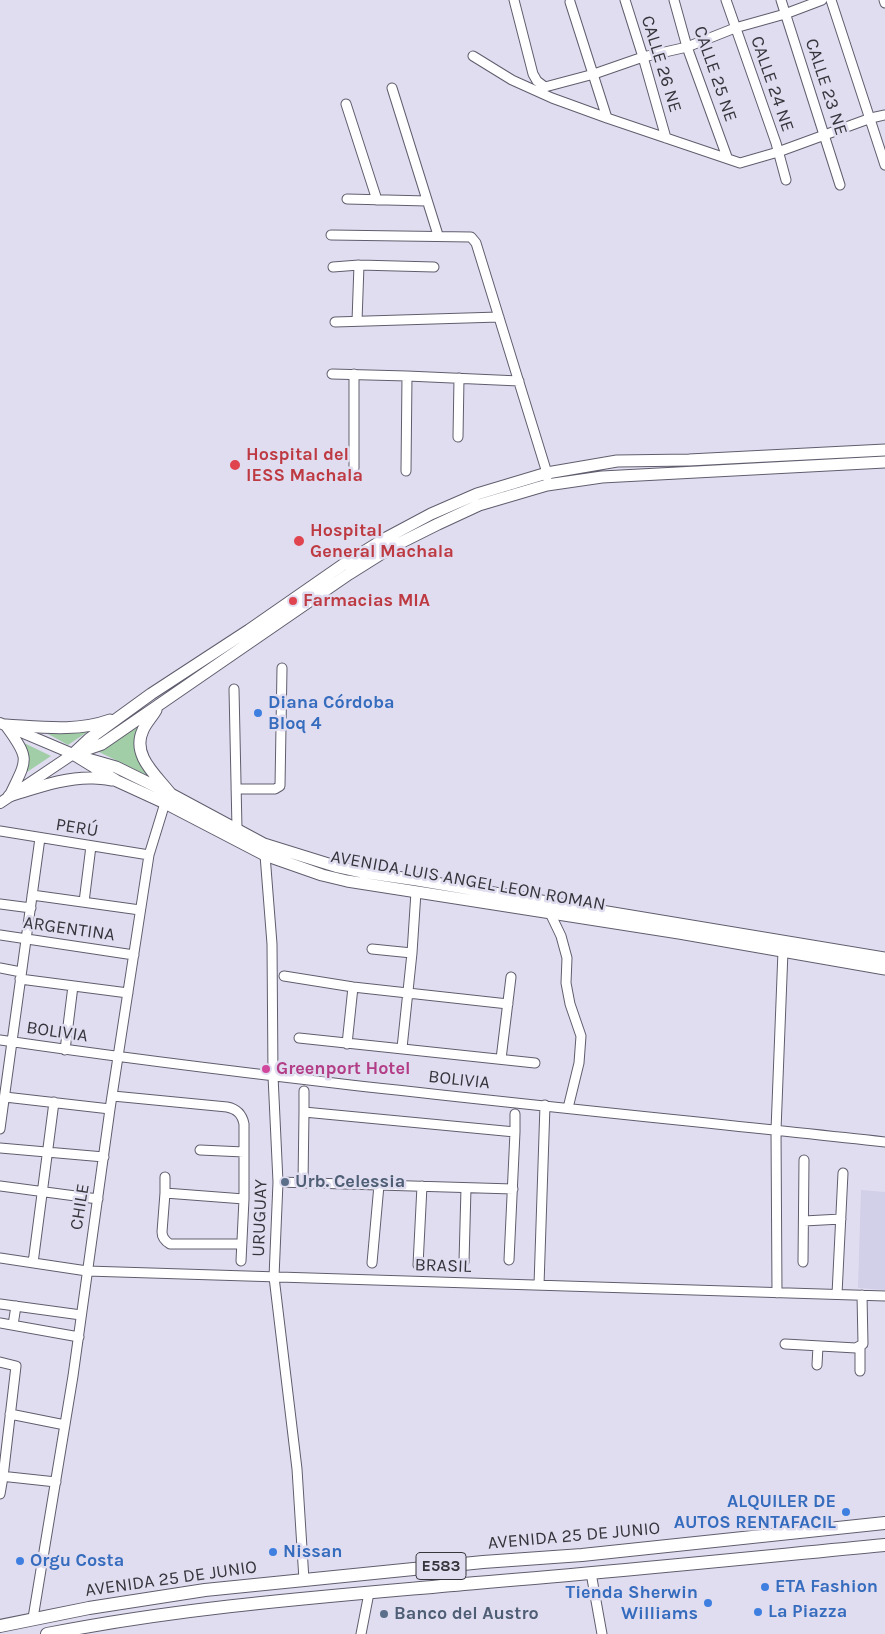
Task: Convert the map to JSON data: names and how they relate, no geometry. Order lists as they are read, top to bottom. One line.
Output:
{"streets":{"main road":["AVENIDA LUIS ANGEL LEON ROMAN","AVENIDA 25 DE JUNIO","E583"],"street":["CALLE 26 NE","CALLE 25 NE","CALLE 24 NE","CALLE 23 NE","PERÚ","ARGENTINA","BOLIVIA","CHILE","URUGUAY","BRASIL"]},"crossings":[["PERÚ","CHILE"],["AVENIDA LUIS ANGEL LEON ROMAN","CHILE"],["AVENIDA LUIS ANGEL LEON ROMAN","URUGUAY"],["ARGENTINA","CHILE"],["BOLIVIA","CHILE"],["BOLIVIA","URUGUAY"],["CHILE","BRASIL"],["CHILE","AVENIDA 25 DE JUNIO"],["URUGUAY","BRASIL"],["URUGUAY","AVENIDA 25 DE JUNIO"]],"places":["Hospital del IESS Machala","Hospital General Machala","Farmacias MIA","Diana Córdoba Bloq 4","Greenport Hotel","Urb. Celessia","ALQUILER DE AUTOS RENTAFACIL","Nissan","Orgu Costa","ETA Fashion","Tienda Sherwin Williams","La Piazza","Banco del Austro"]}
